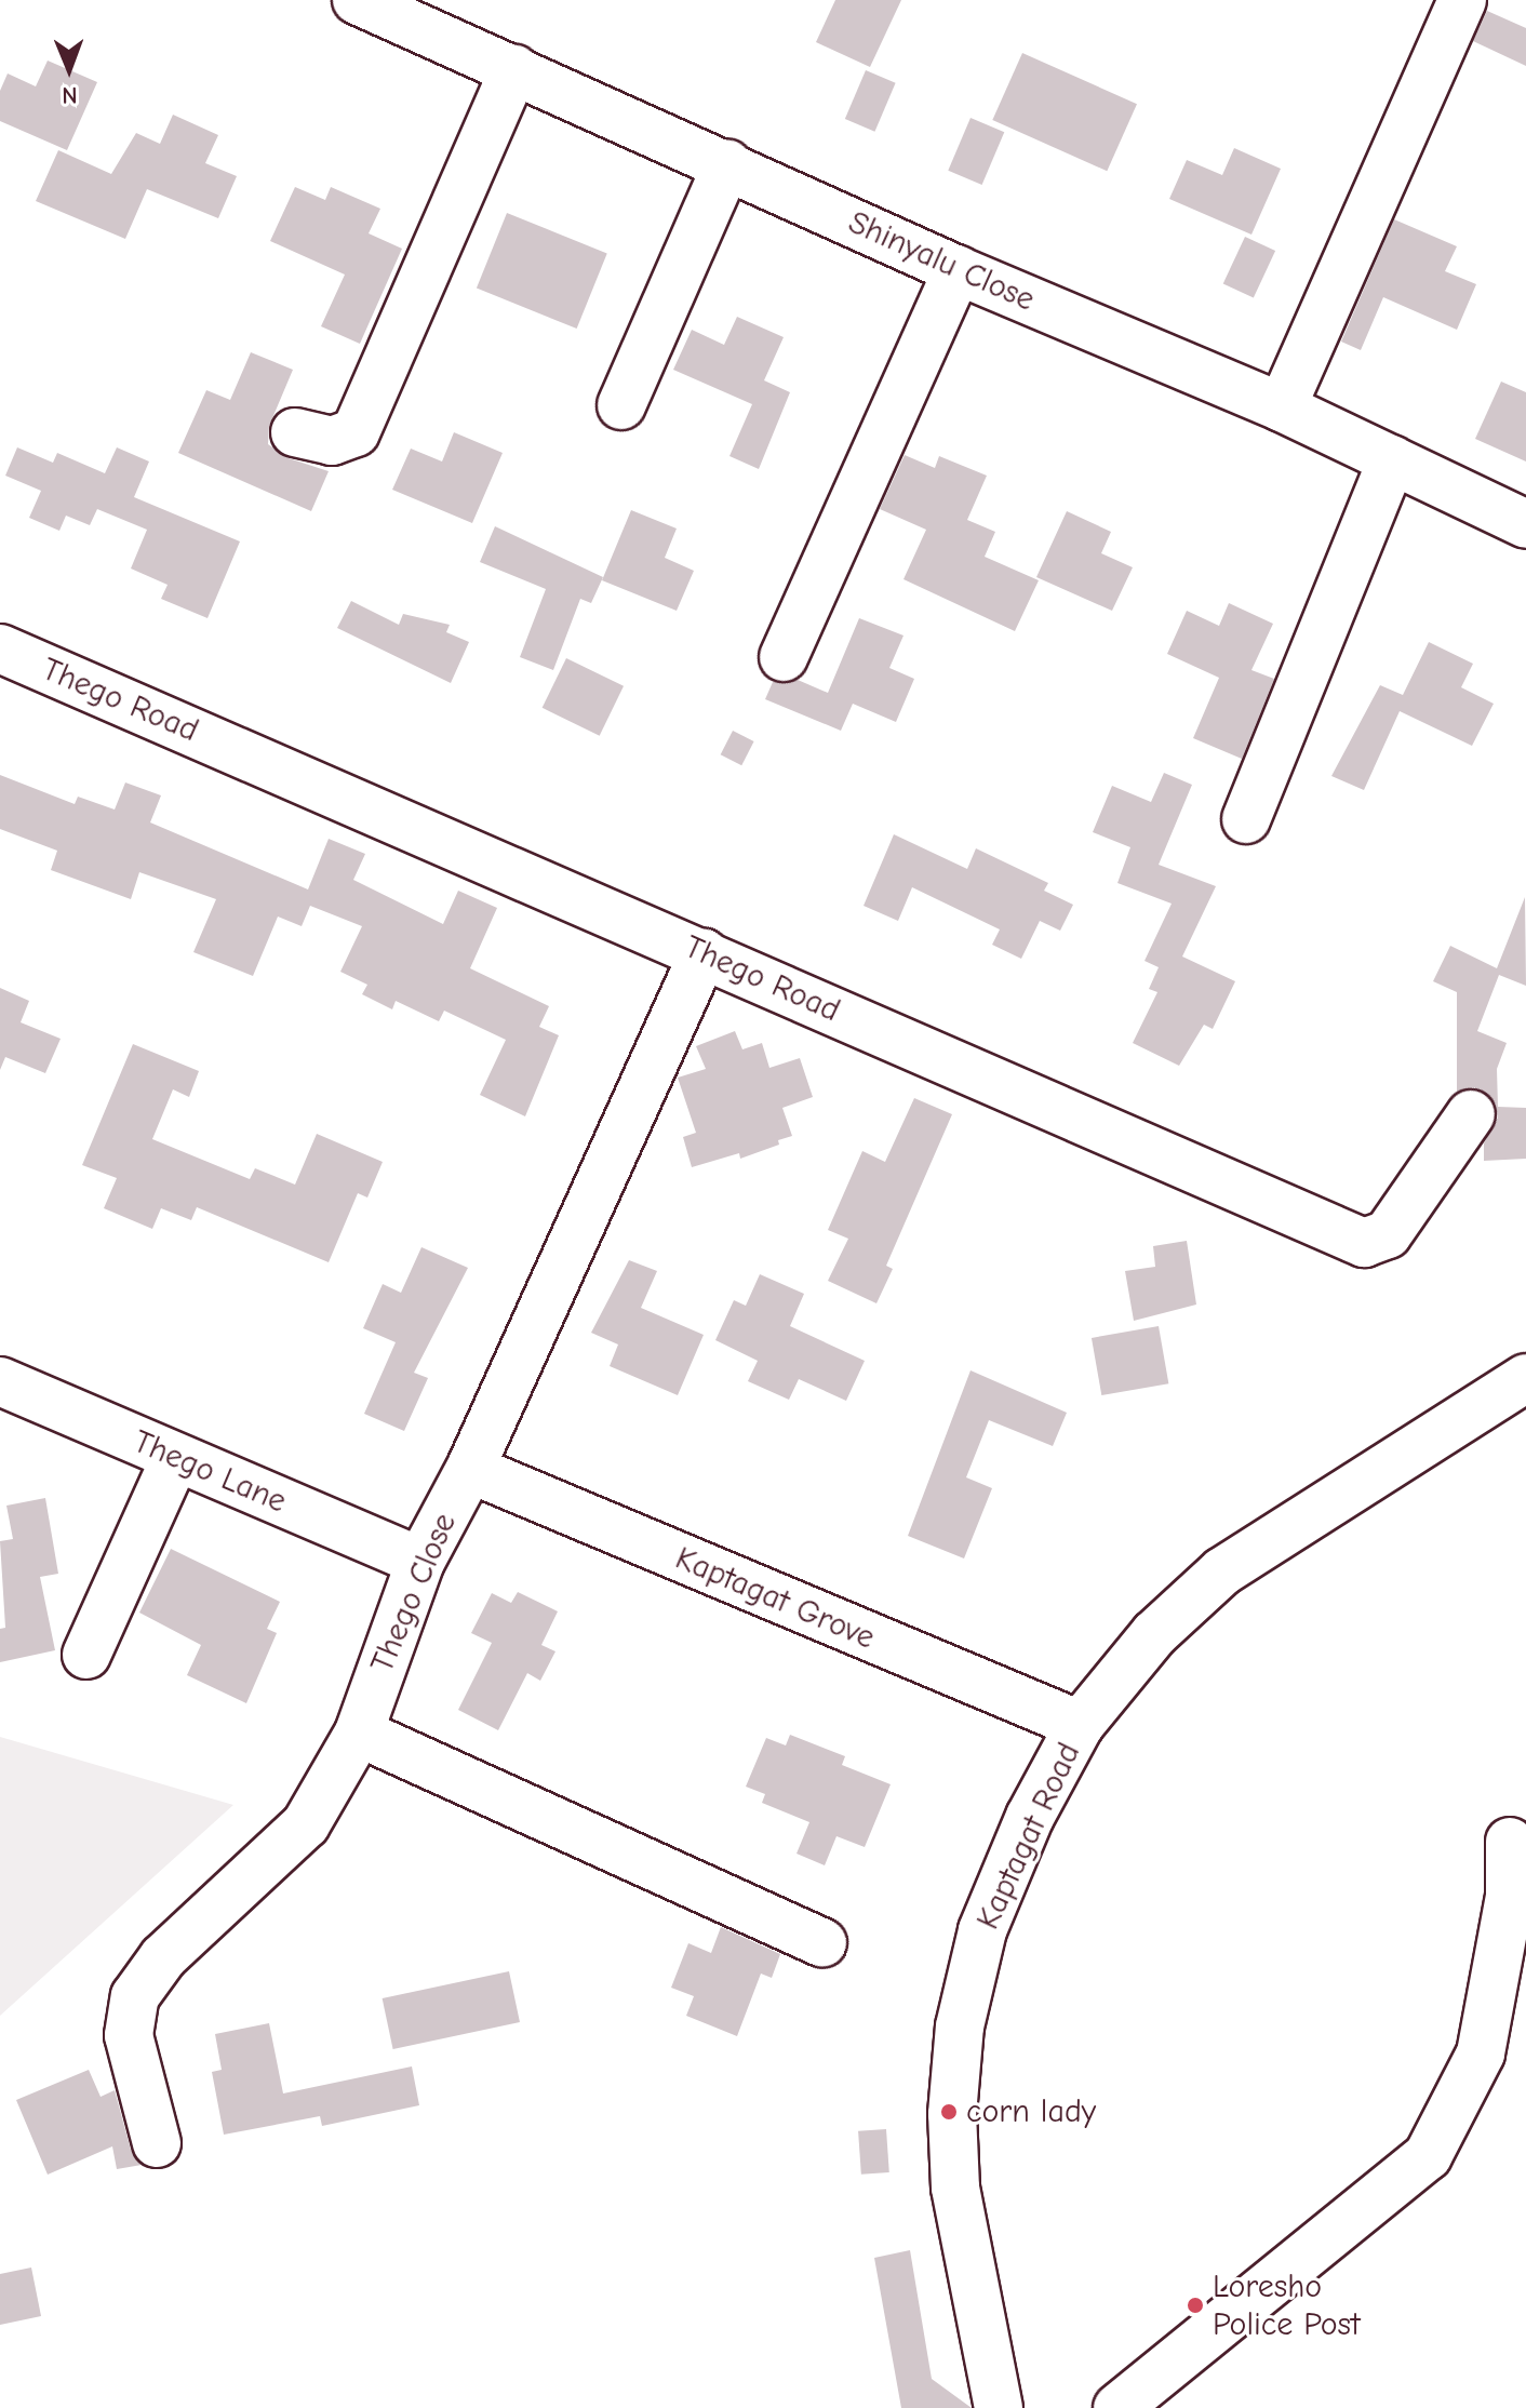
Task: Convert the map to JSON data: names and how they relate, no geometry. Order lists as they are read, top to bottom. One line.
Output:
{"streets":{"street":["Shinyalu Close","Thego Road","Thego Lane","Thego Close","Kaptagat Grove","Kaptagat Road"]},"crossings":[["Thego Road","Thego Close"],["Thego Lane","Thego Close"],["Thego Close","Kaptagat Grove"],["Kaptagat Grove","Kaptagat Road"]],"places":["corn lady","Loresho Police Post"],"north":"bottom"}
